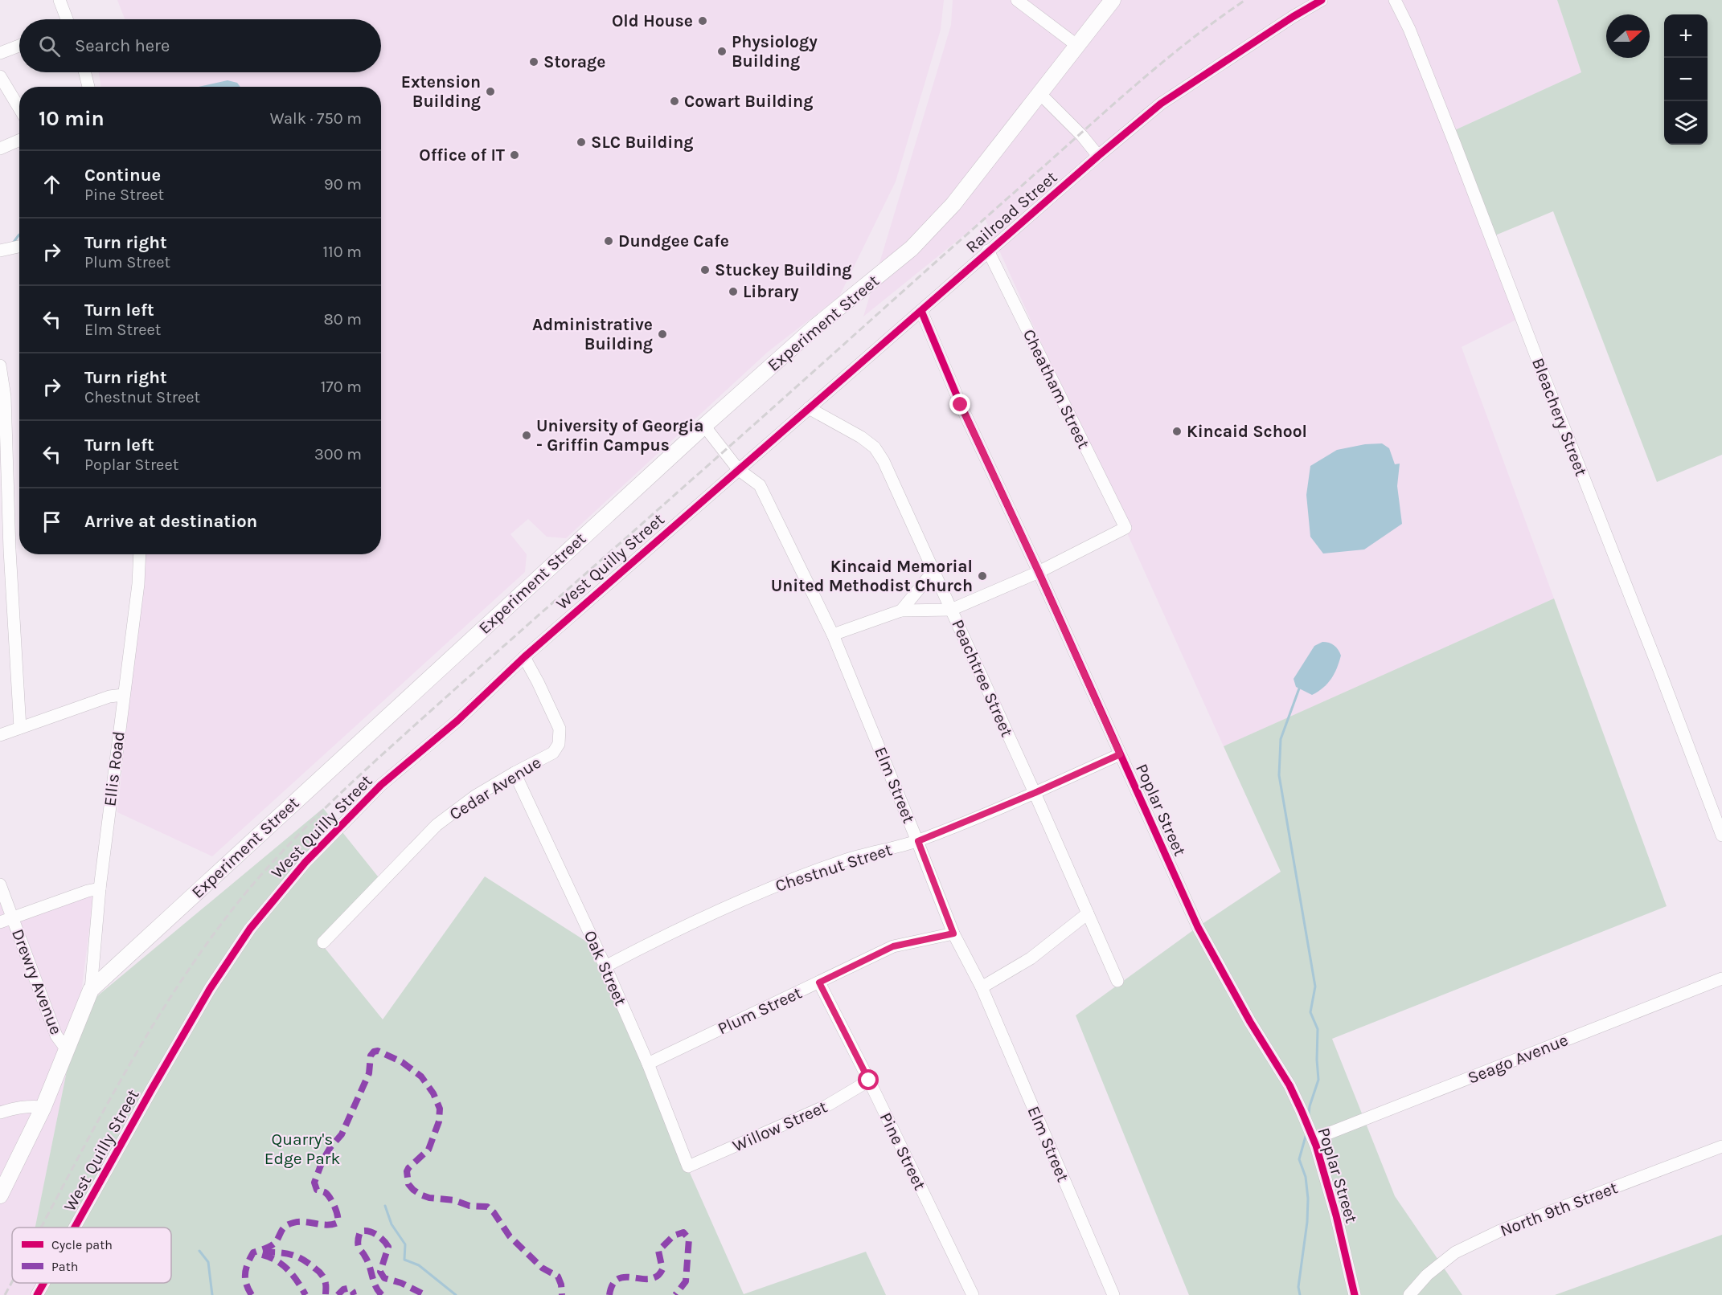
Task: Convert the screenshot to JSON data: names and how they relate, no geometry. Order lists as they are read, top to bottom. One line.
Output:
{"streets":{"main road":["Experiment Street"],"street":["Railroad Street","Cheatham Street","Bleachery Street","West Quilly Street","Peachtree Street","Ellis Road","Elm Street","Cedar Avenue","Poplar Street","Chestnut Street","Oak Street","Drewry Avenue","Plum Street","Seago Avenue","Willow Street","Pine Street","North 9th Street"]},"crossings":[["Railroad Street","Cheatham Street"],["Railroad Street","West Quilly Street"],["Railroad Street","Peachtree Street"],["Railroad Street","Elm Street"],["Railroad Street","Poplar Street"],["Experiment Street","Ellis Road"],["Experiment Street","Elm Street"],["Experiment Street","Drewry Avenue"],["Cheatham Street","Poplar Street"],["West Quilly Street","Elm Street"],["West Quilly Street","Cedar Avenue"],["Peachtree Street","Chestnut Street"],["Elm Street","Chestnut Street"],["Elm Street","Plum Street"],["Cedar Avenue","Oak Street"],["Poplar Street","Chestnut Street"],["Poplar Street","Seago Avenue"],["Chestnut Street","Oak Street"],["Oak Street","Plum Street"],["Oak Street","Willow Street"],["Plum Street","Pine Street"],["Willow Street","Pine Street"]],"parks":["Quarry's Edge Park"],"places":["Old House","Physiology Building","Storage","Extension Building","Cowart Building","SLC Building","Office of IT","Dundgee Cafe","Stuckey Building","Library","Administrative Building","Kincaid School","University of Georgia - Griffin Campus","Kincaid Memorial United Methodist Church"],"legend":["Cycle path","Path"],"north":"right","page":{"map_buttons":["+","−"],"search":"Search here","heading":["10 min","Walk · 750 m"],"list":[["Continue","Pine Street","90 m"],["Turn right","Plum Street","110 m"],["Turn left","Elm Street","80 m"],["Turn right","Chestnut Street","170 m"],["Turn left","Poplar Street","300 m"],"Arrive at destination"]}}
